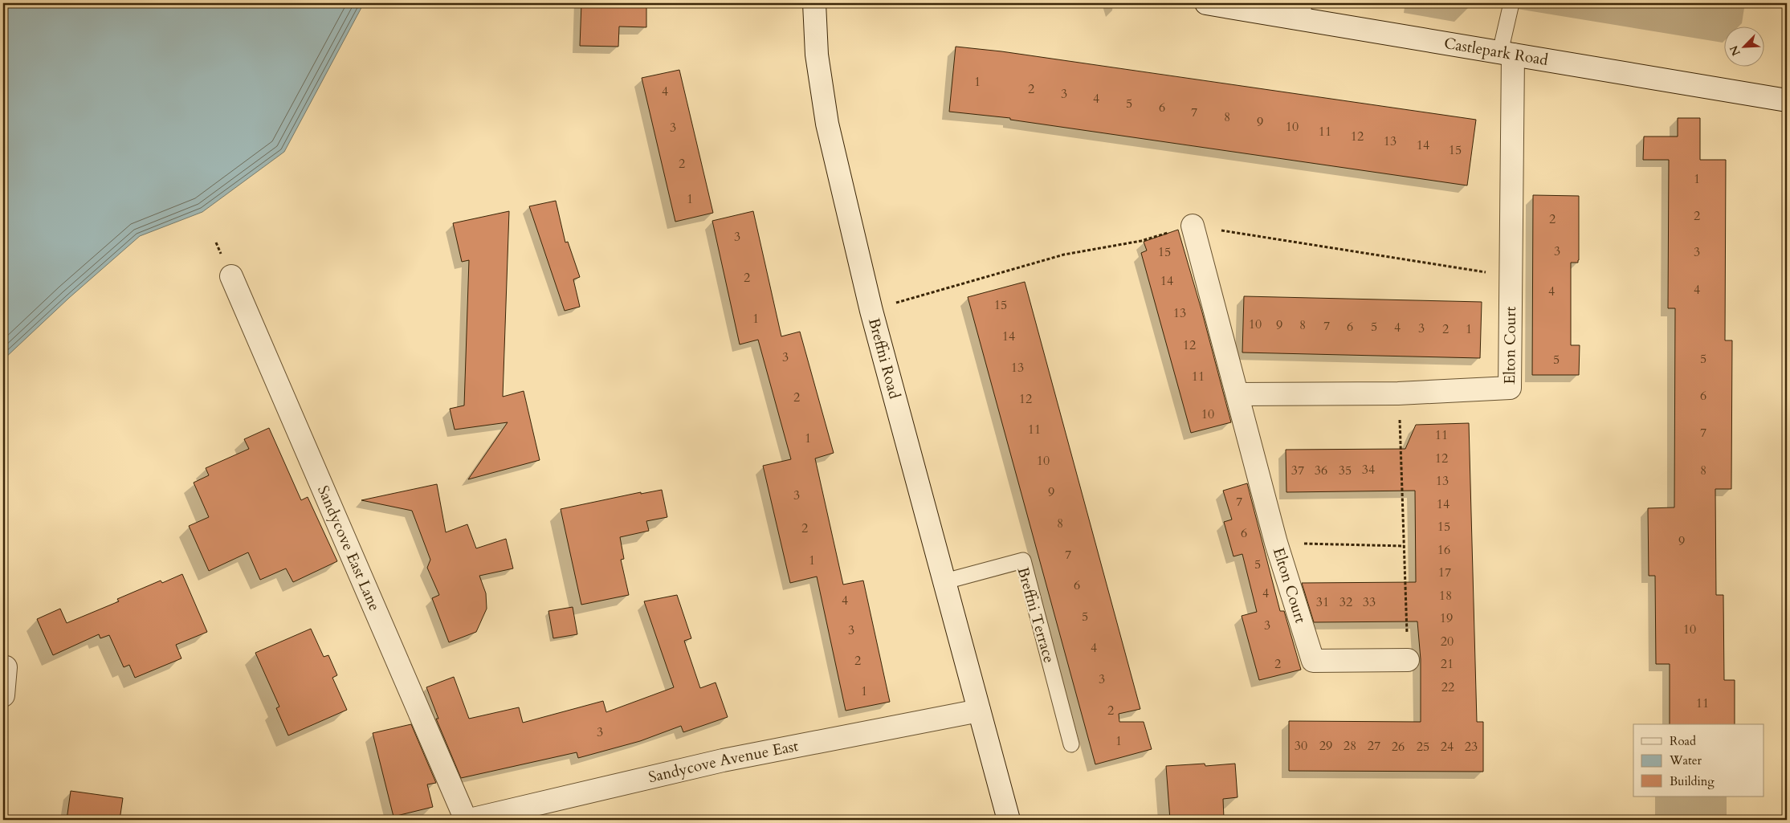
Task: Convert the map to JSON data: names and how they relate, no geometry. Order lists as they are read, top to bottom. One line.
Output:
{"streets":{"street":["Castlepark Road","Elton Court","Breffni Road","Sandycove East Lane","Sandycove Avenue East"],"lane":["Breffni Terrace"]},"crossings":[["Castlepark Road","Elton Court"],["Breffni Road","Breffni Terrace"],["Breffni Road","Sandycove Avenue East"]],"house_numbers":["1","2","4","3","4","5","6","7","8","9","10","3","11","12","13","14","15","2","1","1","2","2","3","3","15","3","2","14","4","4","15","13","1","10","9","8","7","6","5","4","3","2","1","14","12","3","5","5","13","11","6","2","12","10","11","7","11","1","12","10","34","37","36","35","8","13","9","3","7","14","8","15","2","6","9","16","7","1","5","17","6","4","18","4","31","32","33","5","19","3","10","3","20","4","2","2","21","3","22","1","11","2","3","1","30","29","28","27","26","25","24","23"],"legend":["Road","Water","Building"],"north":"bottom left"}
